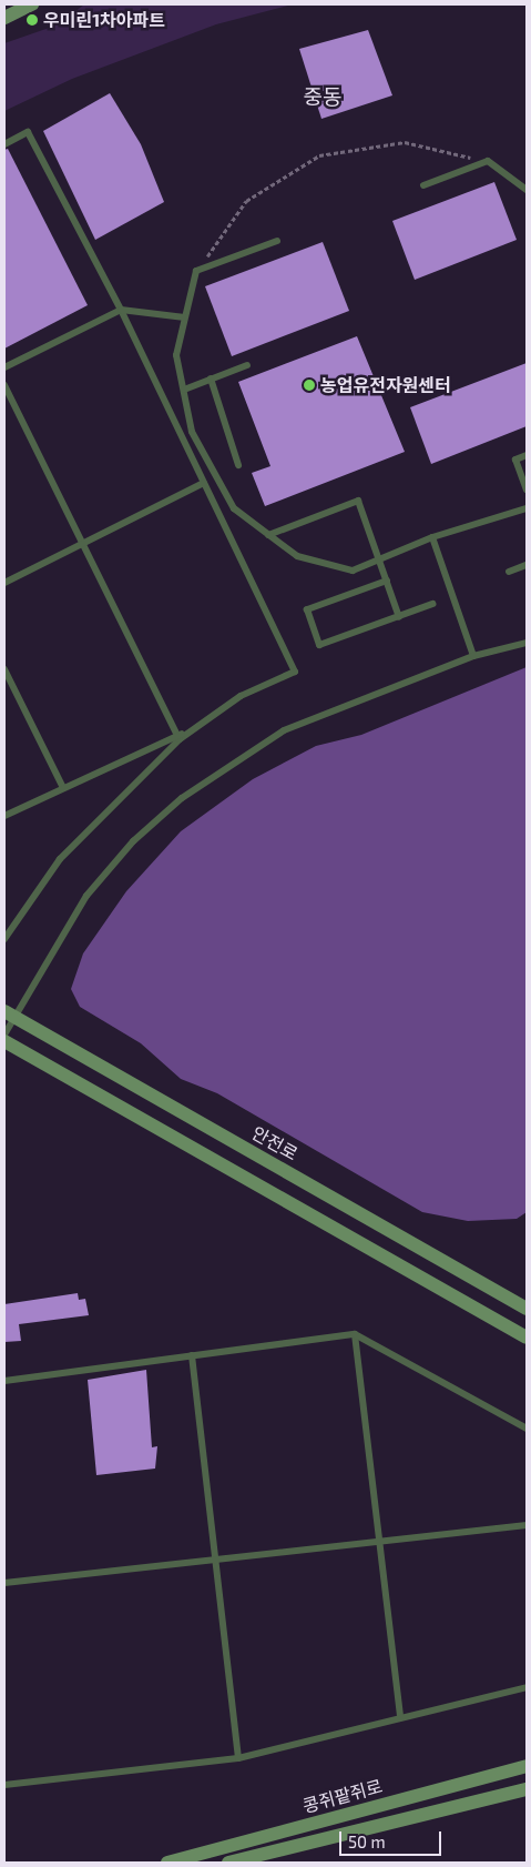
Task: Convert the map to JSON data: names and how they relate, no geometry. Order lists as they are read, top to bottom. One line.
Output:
{"streets":{"street":["안전로","콩쥐팥쥐로"]},"districts":["중동"],"places":["우미린1차아파트","농업유전자원센터"],"scale_bar":"50 m"}
